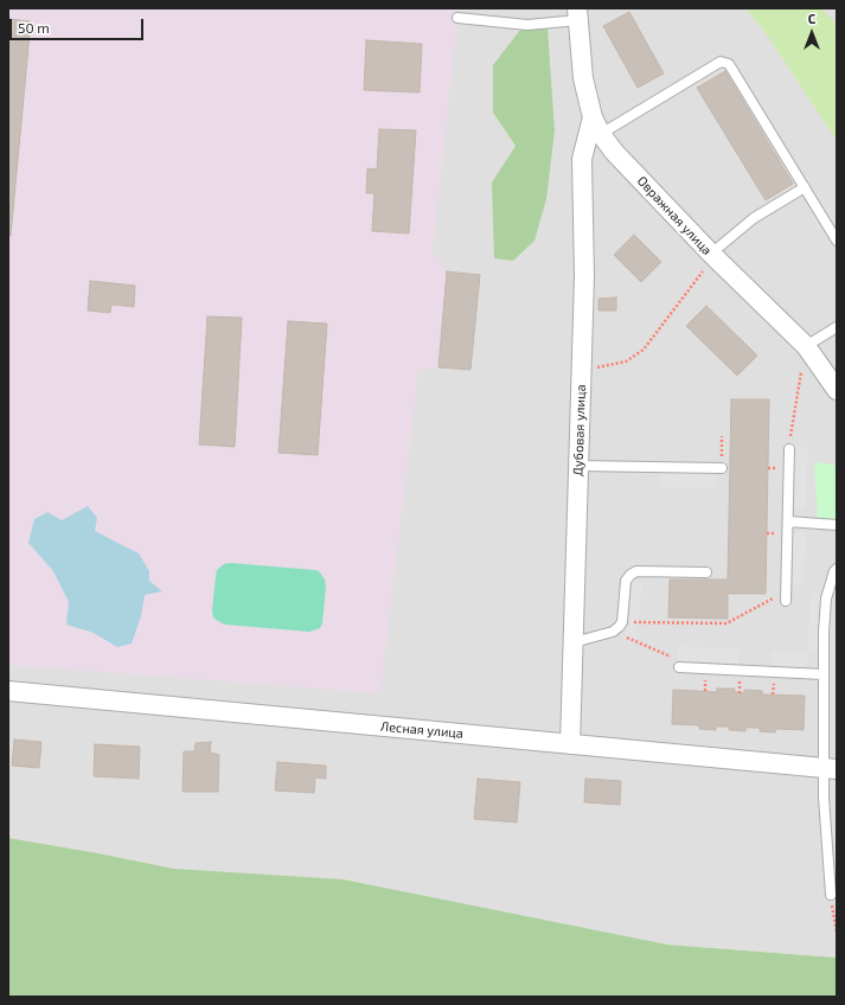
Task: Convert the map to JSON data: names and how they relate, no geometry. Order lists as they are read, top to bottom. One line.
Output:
{"streets":{"street":["Овражная улица","Дубовая улица","Лесная улица"]},"crossings":[["Овражная улица","Дубовая улица"],["Дубовая улица","Лесная улица"]],"scale_bar":"50 m","north":"top"}
